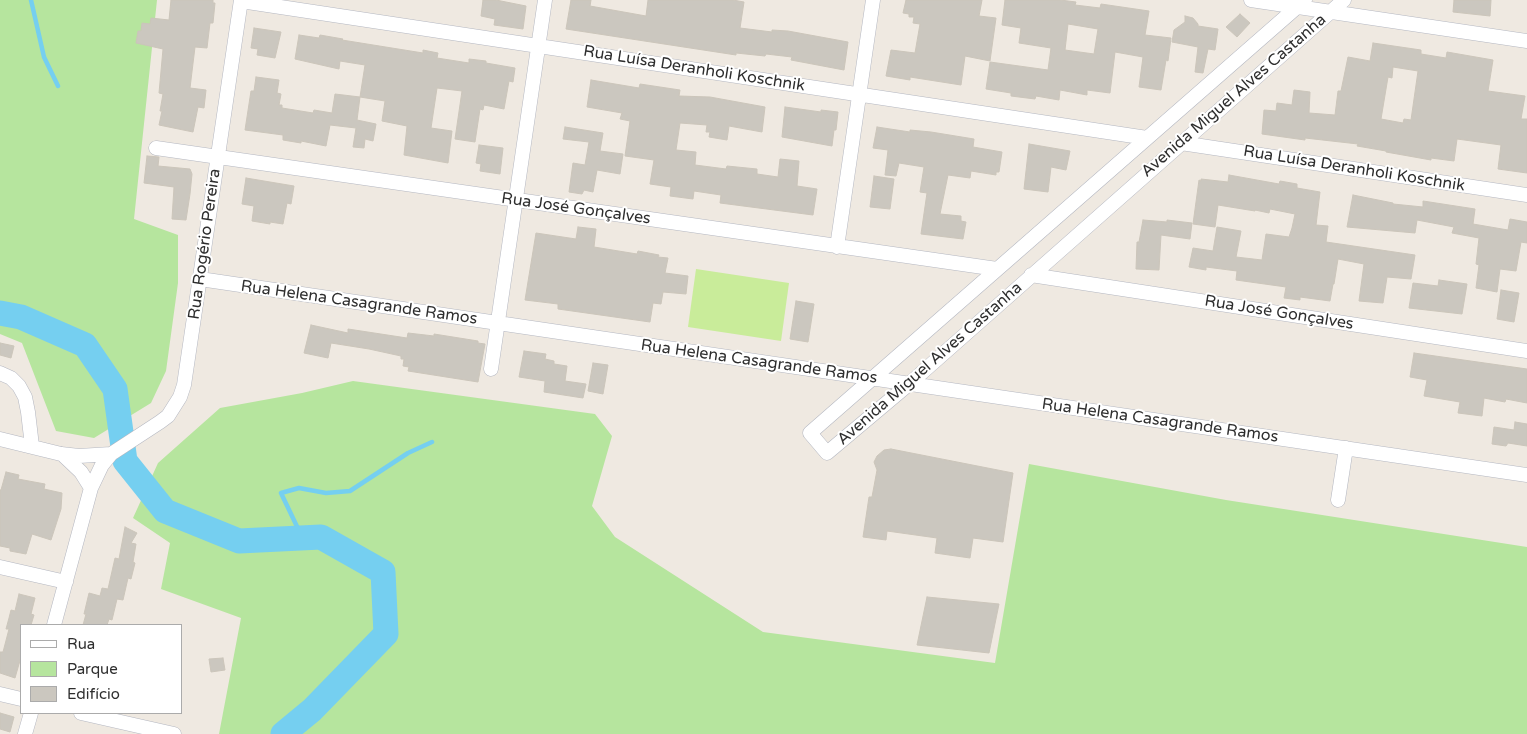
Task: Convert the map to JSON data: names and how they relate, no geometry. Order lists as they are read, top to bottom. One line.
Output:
{"streets":{"street":["Rua Luísa Deranholi Koschnik","Avenida Miguel Alves Castanha","Rua José Gonçalves","Rua Rogério Pereira","Rua Helena Casagrande Ramos"]},"crossings":[["Rua Luísa Deranholi Koschnik","Avenida Miguel Alves Castanha"],["Rua Luísa Deranholi Koschnik","Rua Rogério Pereira"],["Avenida Miguel Alves Castanha","Rua José Gonçalves"],["Avenida Miguel Alves Castanha","Rua Helena Casagrande Ramos"],["Rua José Gonçalves","Rua Rogério Pereira"],["Rua Rogério Pereira","Rua Helena Casagrande Ramos"]],"legend":["Rua","Parque","Edifício"]}
